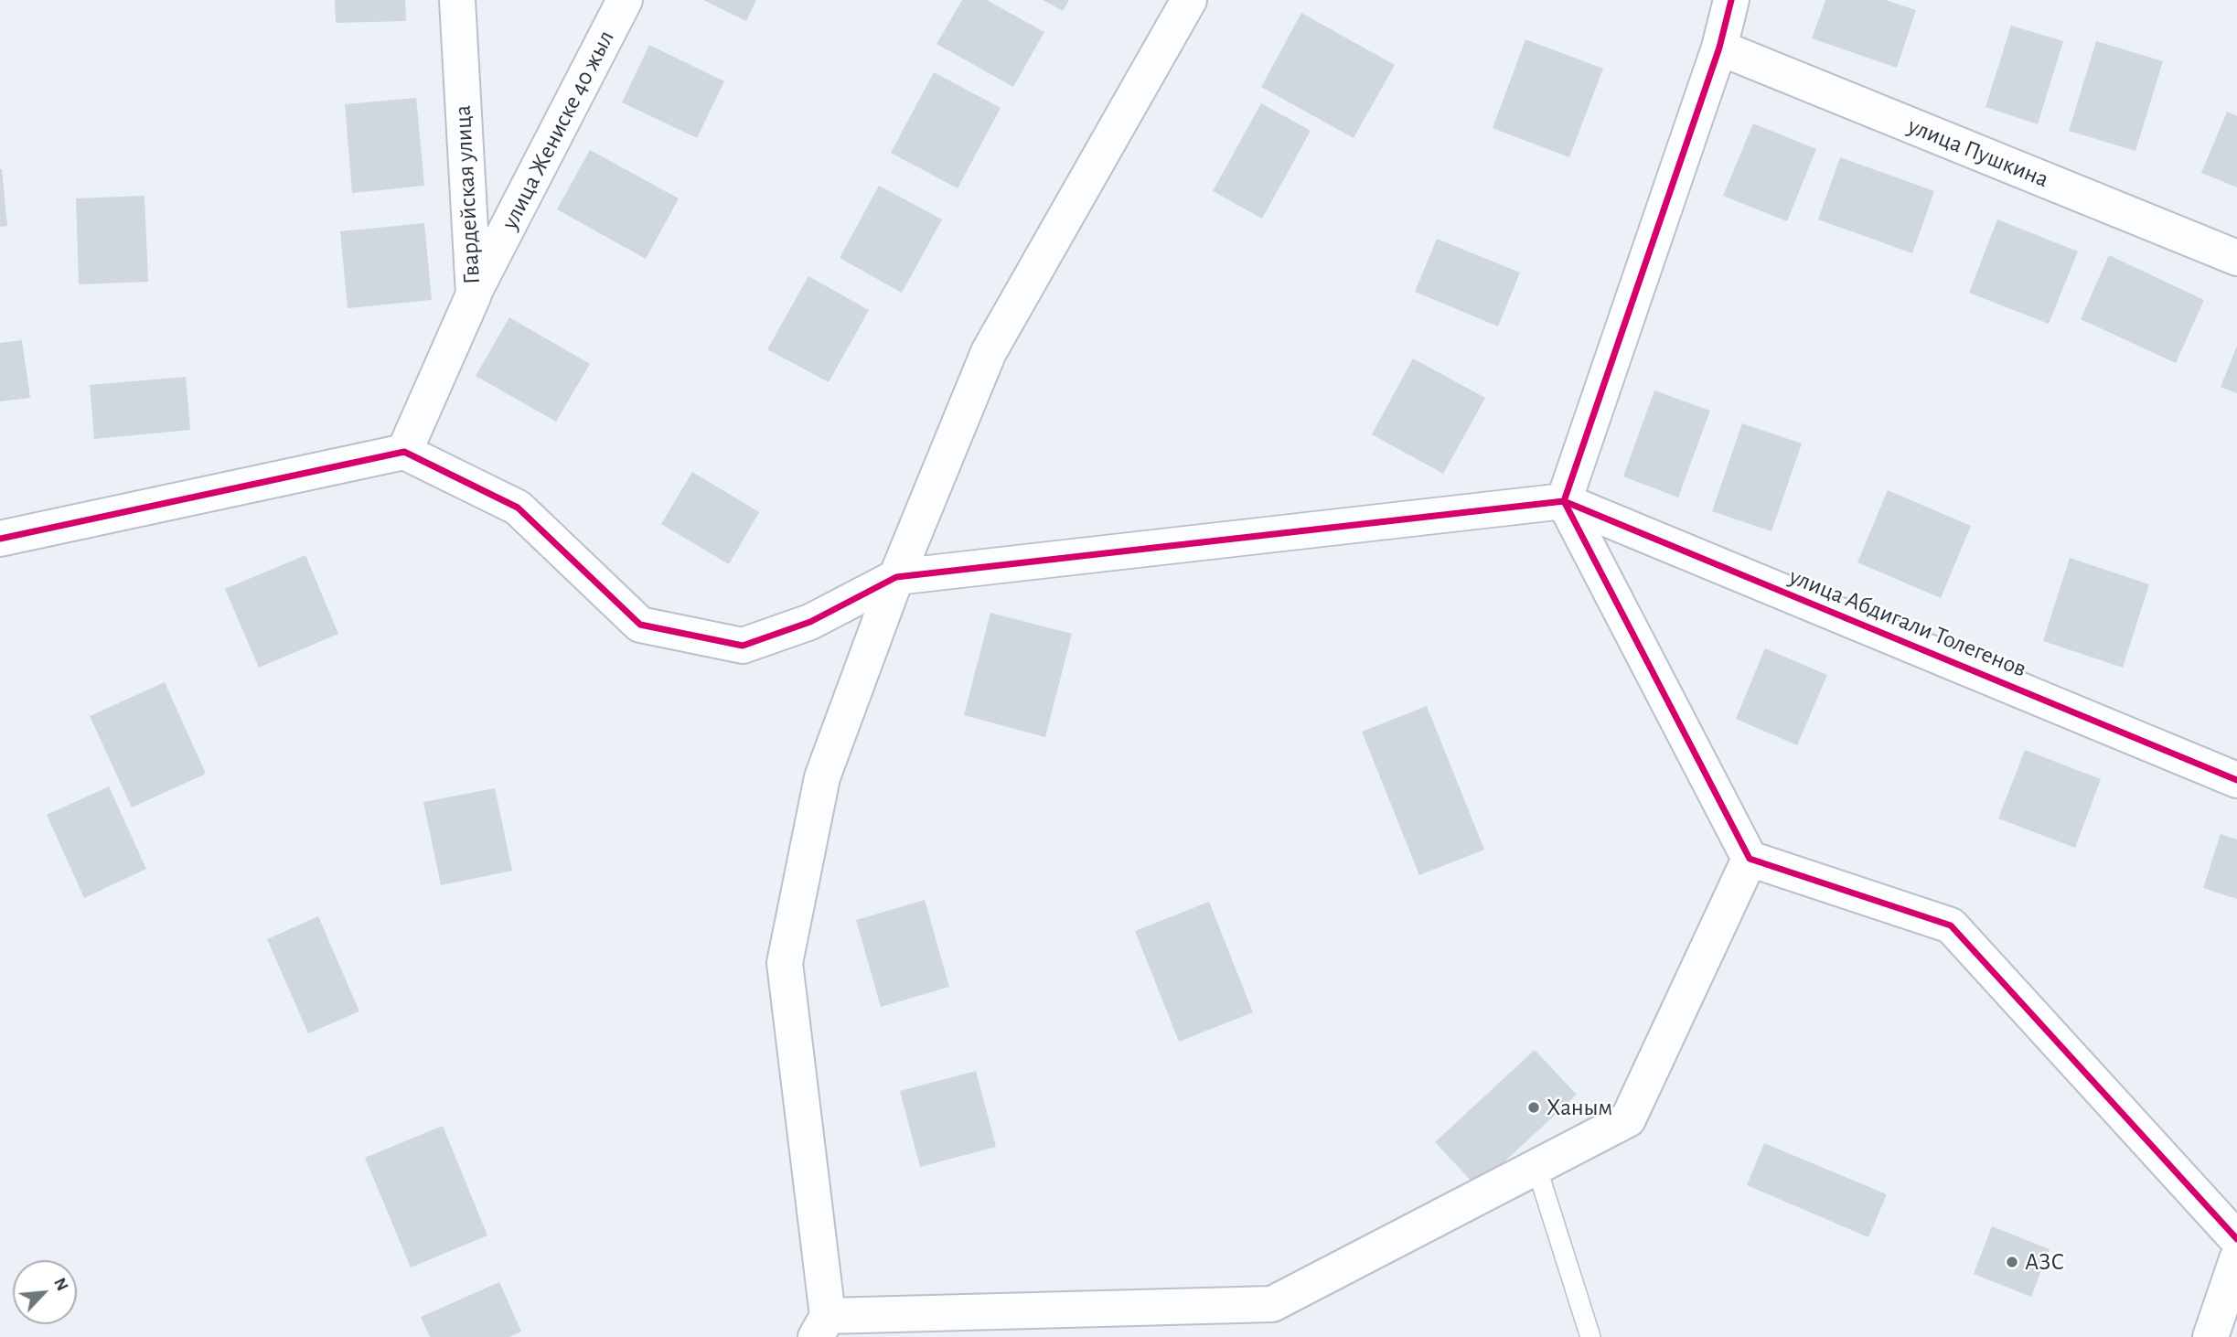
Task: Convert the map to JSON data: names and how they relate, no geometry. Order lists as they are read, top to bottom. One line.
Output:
{"streets":{"street":["улица Жениске 40 жыл","улица Пушкина","Гвардейская улица","улица Абдигали Толегенов"]},"crossings":[["улица Жениске 40 жыл","Гвардейская улица"]],"places":["Ханым","АЗС"],"north":"top right"}
